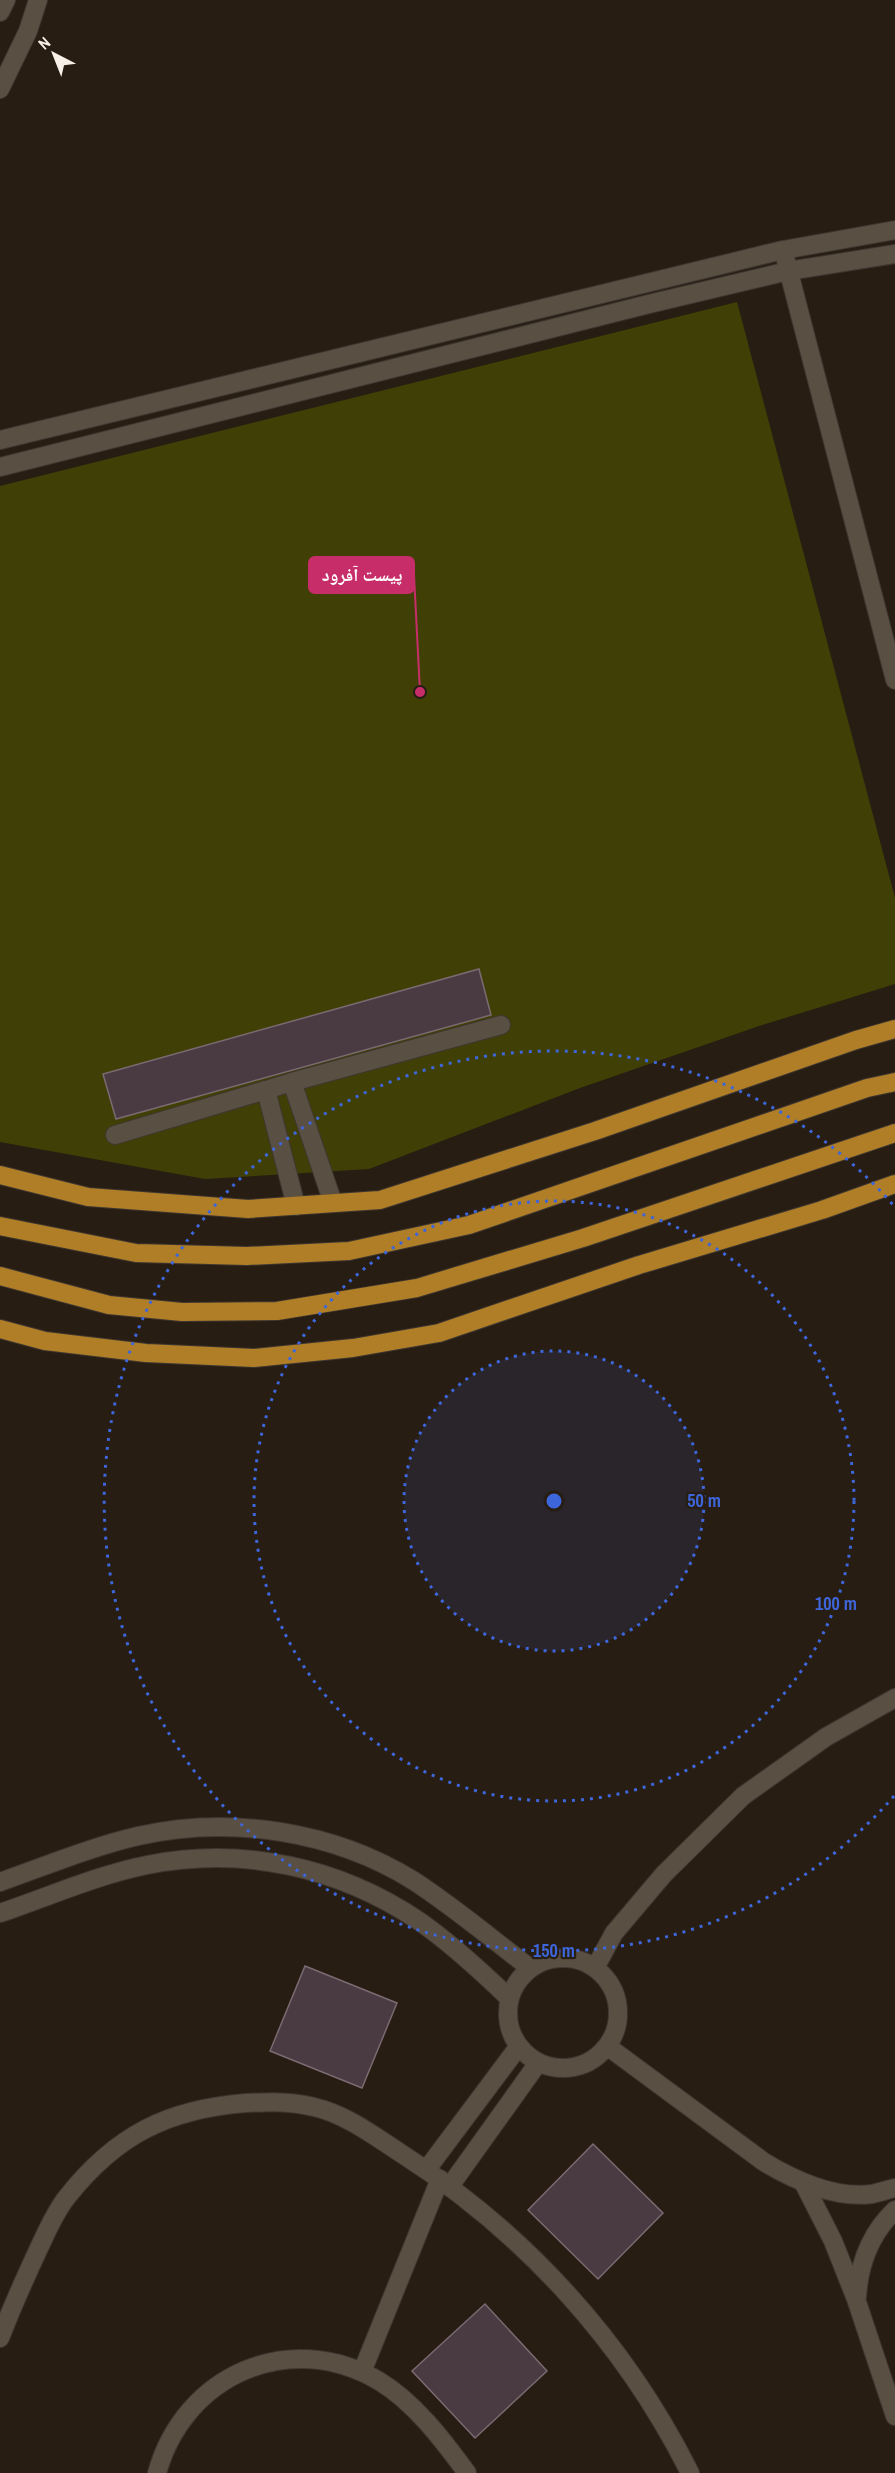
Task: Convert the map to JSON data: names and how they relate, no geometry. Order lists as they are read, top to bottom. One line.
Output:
{"places":["پیست آفرود"],"north":"top left","rings":["50 m","100 m","150 m"]}
